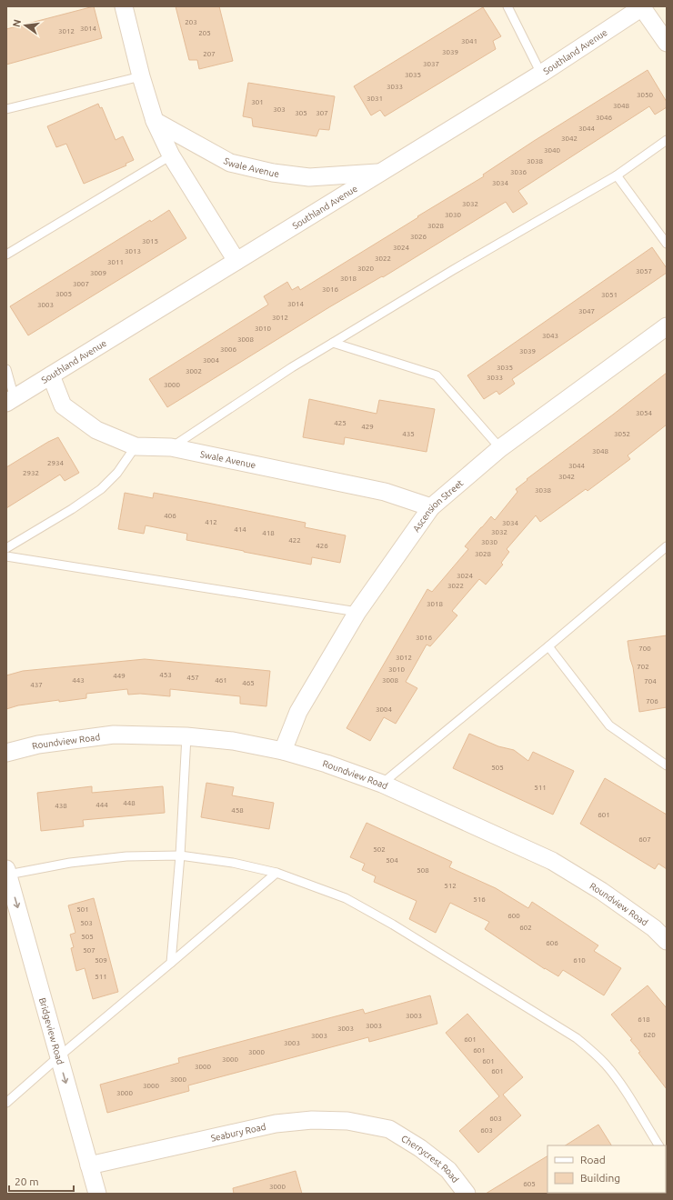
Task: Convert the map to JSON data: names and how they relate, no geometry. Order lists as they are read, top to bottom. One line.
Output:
{"streets":{"street":["Southland Avenue","Swale Avenue","Ascension Street","Roundview Road","Bridgeview Road","Seabury Road","Cherrycrest Road"]},"crossings":[["Southland Avenue","Swale Avenue"],["Swale Avenue","Ascension Street"],["Ascension Street","Roundview Road"],["Bridgeview Road","Seabury Road"],["Seabury Road","Cherrycrest Road"]],"one_way":["Bridgeview Road"],"house_numbers":["203","3014","3012","205","3041","3039","207","3037","3035","3033","3050","3031","301","3048","303","305","307","3046","3044","3042","3040","3038","3036","3034","3032","3030","3028","3026","3015","3024","3013","3022","3011","3020","3057","3009","3018","3007","3016","3005","3051","3014","3003","3047","3012","3010","3043","3008","3006","3039","3004","3035","3002","3033","3000","3054","425","429","435","3052","3048","2934","3044","2932","3042","3038","406","412","3034","414","3032","418","422","3030","426","3028","3024","3022","3018","3016","700","3012","702","3010","453","449","457","443","461","3008","704","465","437","706","3004","505","511","448","444","438","458","601","607","502","504","508","512","516","501","600","503","602","505","606","507","509","610","511","3003","618","3003","3003","620","3003","601","3003","601","3000","3000","601","3000","601","3000","3000","3000","603","603","605","3000"],"legend":["Road","Building"],"scale_bar":"20 m","north":"left"}
